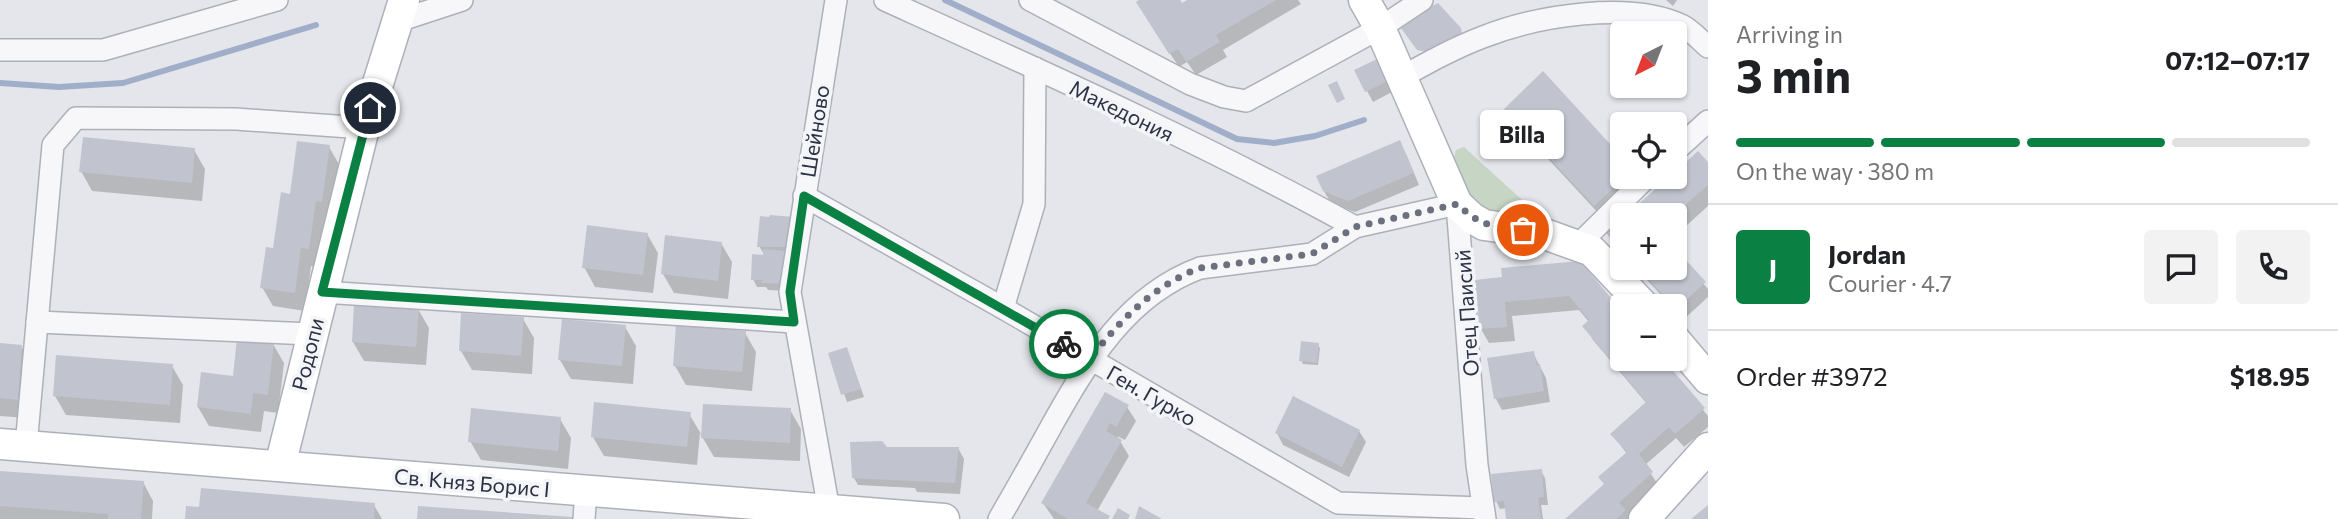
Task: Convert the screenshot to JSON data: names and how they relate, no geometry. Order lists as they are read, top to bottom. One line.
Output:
{"streets":{"street":["Македония","Шейново","Отец Паисий","Родопи","Ген. Гурко","Св. Княз Борис I"]},"crossings":[["Шейново","Ген. Гурко"],["Шейново","Св. Княз Борис I"],["Отец Паисий","Ген. Гурко"],["Родопи","Св. Княз Борис I"]],"places":["Billa"],"north":"bottom left","page":{"heading":["3 min","Arriving in","07:12–07:17"],"panel":["Jordan","Courier · 4.7","Order #3972","$18.95"],"map_buttons":["+","−"],"bubble":"Billa","bar":"On the way · 380 m","round":"J"}}
